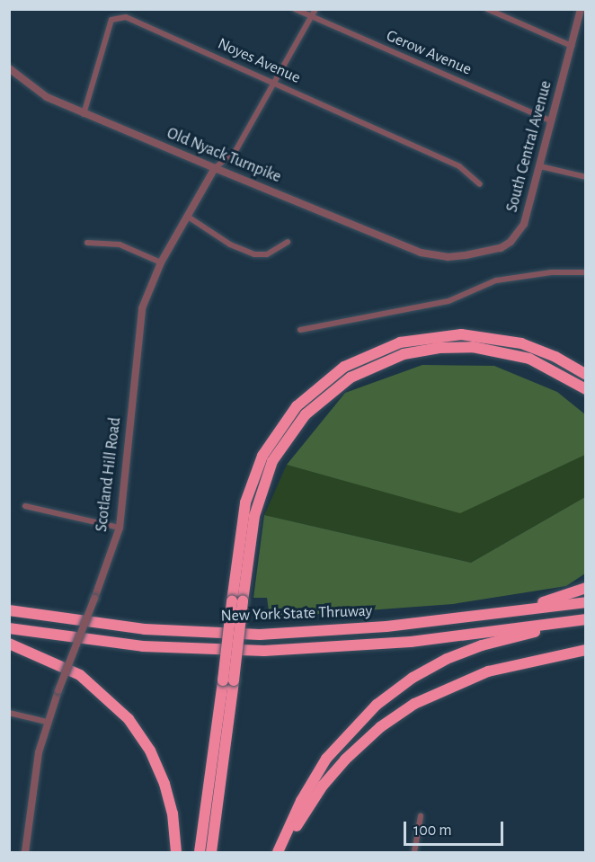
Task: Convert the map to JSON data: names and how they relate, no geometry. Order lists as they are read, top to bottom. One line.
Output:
{"streets":{"highway":["New York State Thruway"],"street":["Gerow Avenue","Noyes Avenue","South Central Avenue","Old Nyack Turnpike","Scotland Hill Road"]},"crossings":[["Gerow Avenue","South Central Avenue"],["Noyes Avenue","Old Nyack Turnpike"],["South Central Avenue","Old Nyack Turnpike"],["Old Nyack Turnpike","Scotland Hill Road"]],"scale_bar":"100 m"}
